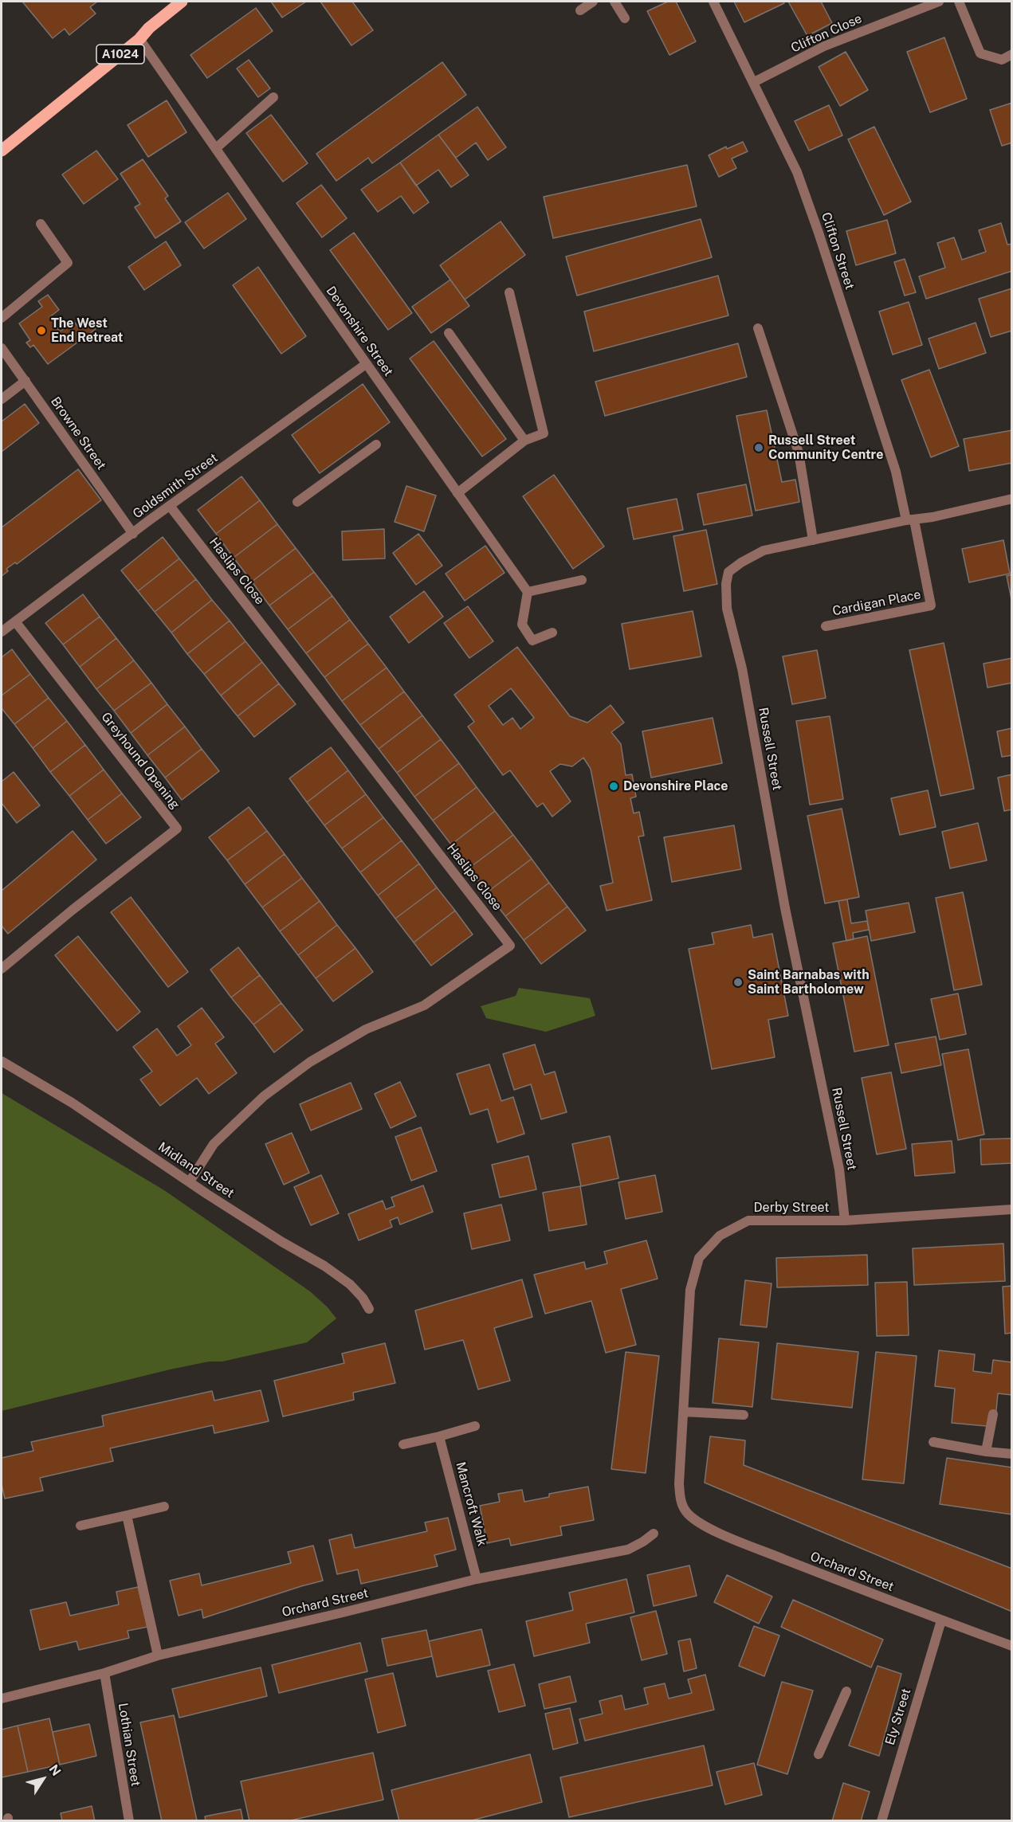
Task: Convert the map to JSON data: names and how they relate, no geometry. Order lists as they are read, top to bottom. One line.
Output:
{"streets":{"main road":["A1024"],"street":["Clifton Close","Clifton Street","Devonshire Street","Browne Street","Goldsmith Street","Haslips Close","Cardigan Place","Russell Street","Greyhound Opening","Midland Street","Derby Street","Mancroft Walk","Orchard Street","Ely Street","Lothian Street"]},"crossings":[["Clifton Close","Clifton Street"],["A1024","Devonshire Street"],["Clifton Street","Cardigan Place"],["Clifton Street","Russell Street"],["Devonshire Street","Goldsmith Street"],["Browne Street","Goldsmith Street"],["Goldsmith Street","Haslips Close"],["Goldsmith Street","Greyhound Opening"],["Haslips Close","Midland Street"],["Cardigan Place","Russell Street"],["Russell Street","Derby Street"],["Derby Street","Orchard Street"],["Mancroft Walk","Orchard Street"],["Orchard Street","Ely Street"],["Orchard Street","Lothian Street"]],"places":["The West End Retreat","Russell Street Community Centre","Devonshire Place","Saint Barnabas with Saint Bartholomew"],"north":"top right"}
